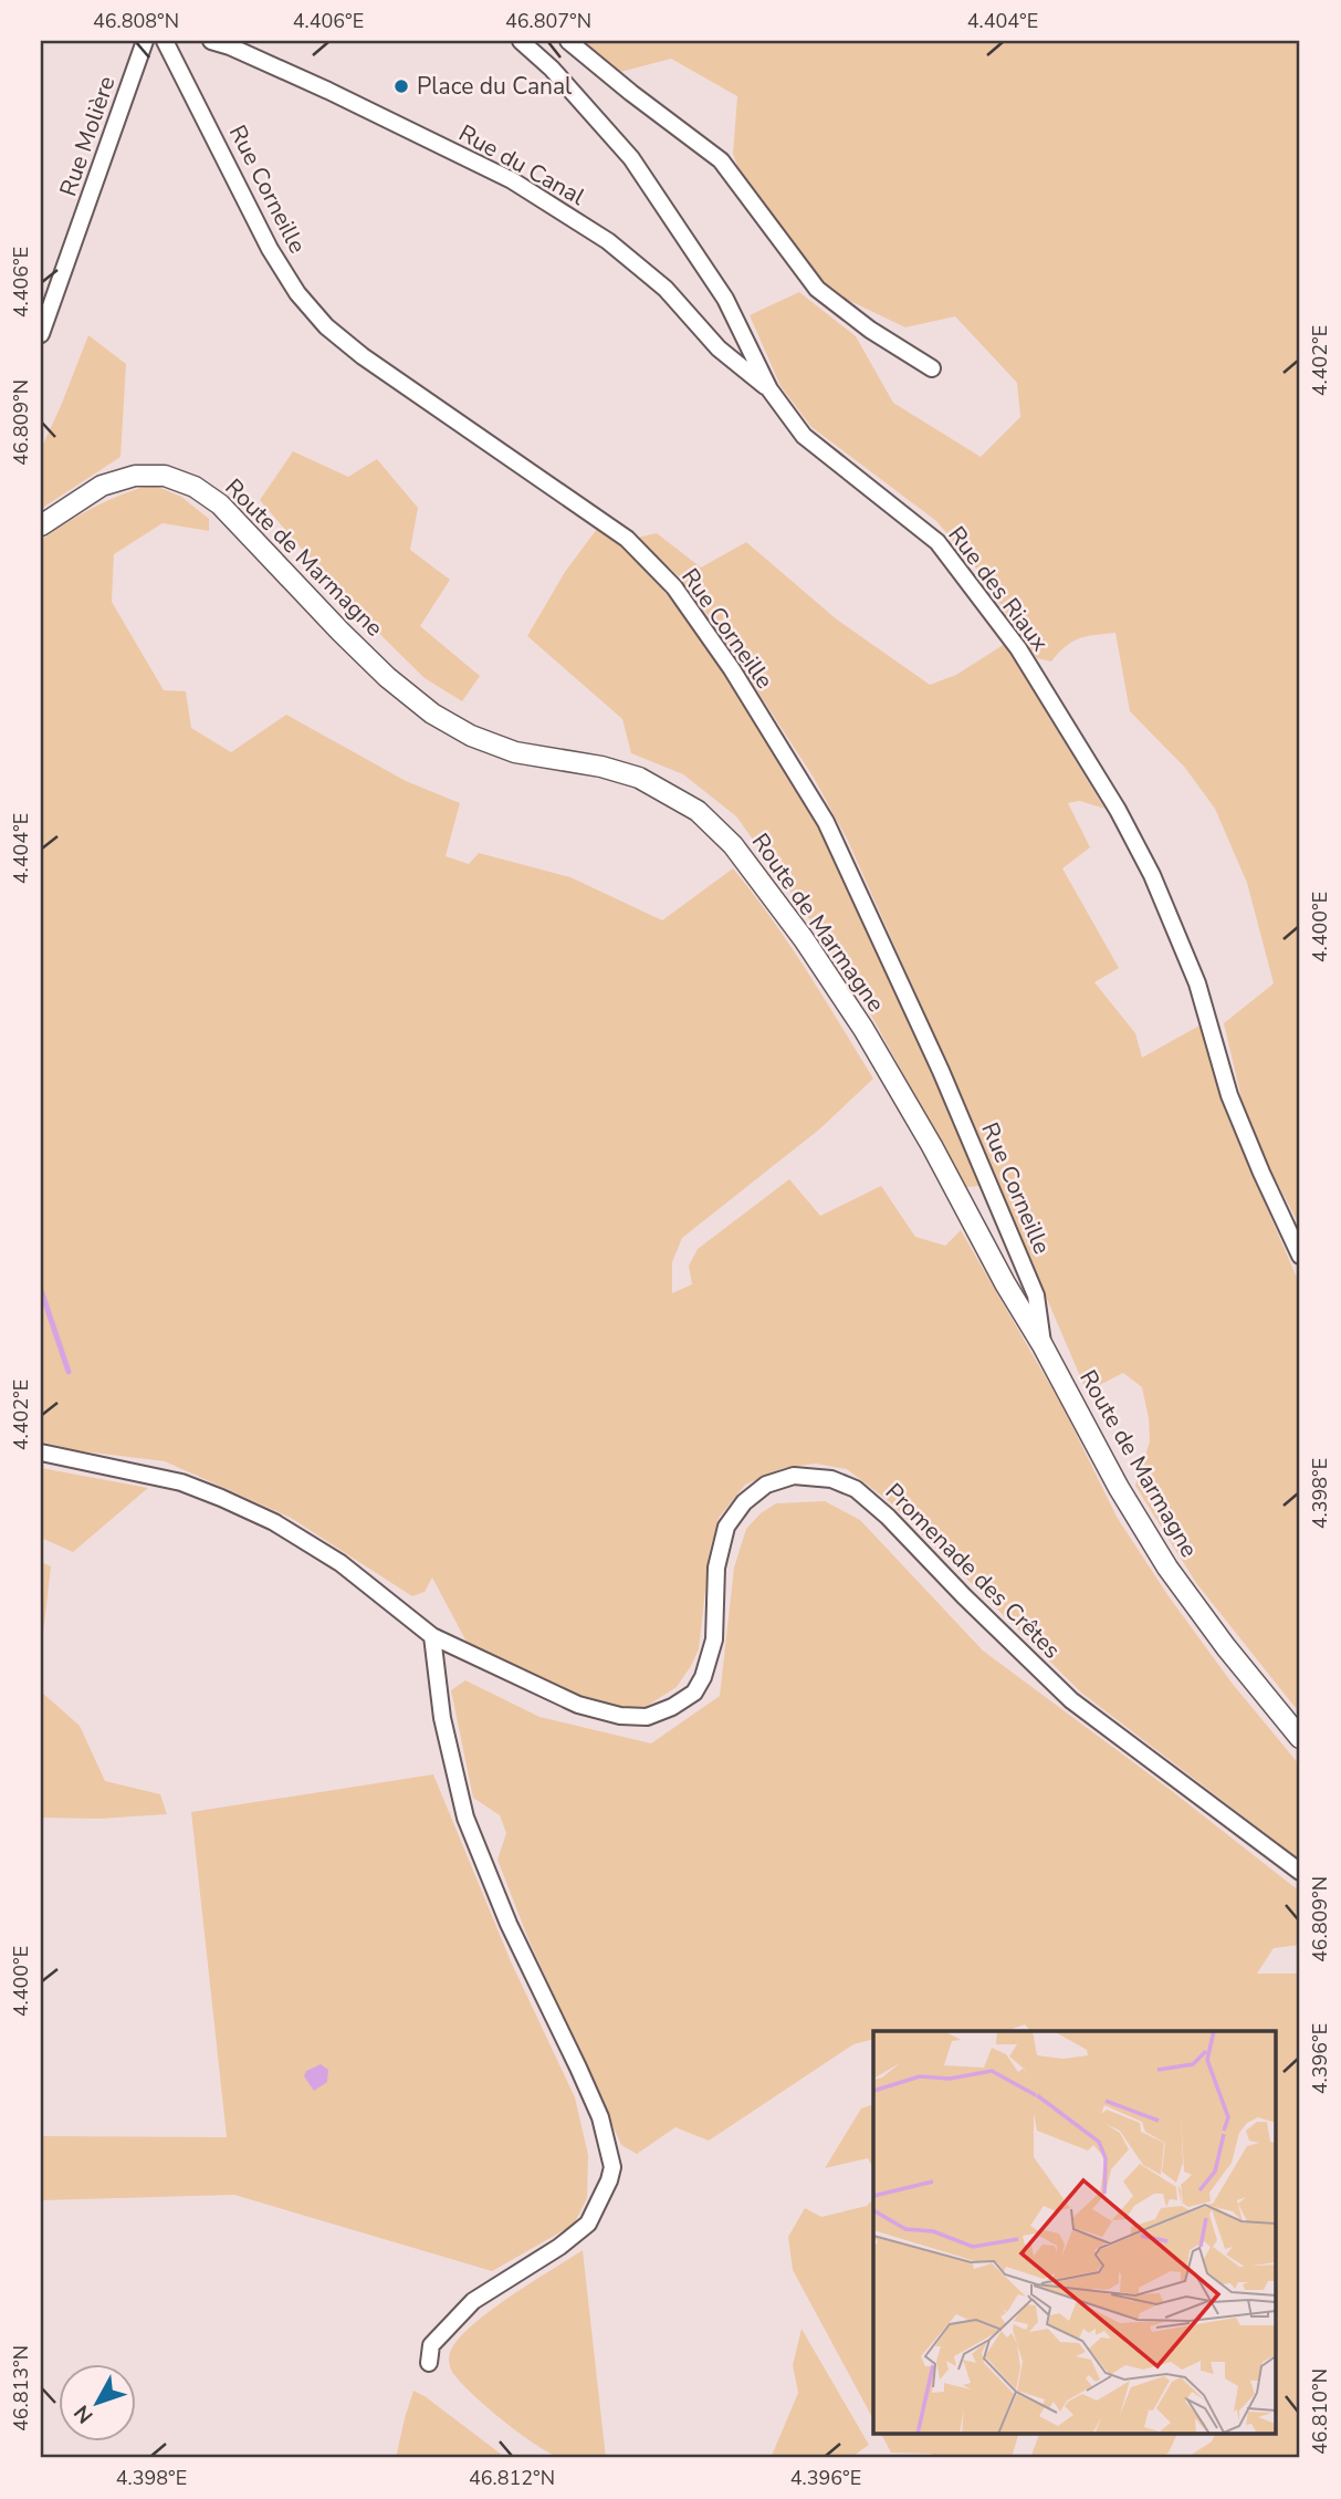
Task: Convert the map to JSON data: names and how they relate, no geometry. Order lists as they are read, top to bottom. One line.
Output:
{"streets":{"street":["Rue Molière","Rue du Canal","Rue Corneille","Route de Marmagne","Rue des Riaux","Promenade des Crêtes"]},"crossings":[["Rue du Canal","Rue des Riaux"],["Rue Corneille","Route de Marmagne"]],"places":["Place du Canal"],"north":"bottom left","coordinates":["46.808°N","4.406°E","46.807°N","4.404°E","4.402°E","46.809°N","4.400°E","4.398°E","4.396°E","46.813°N","46.810°N","46.812°N"]}
